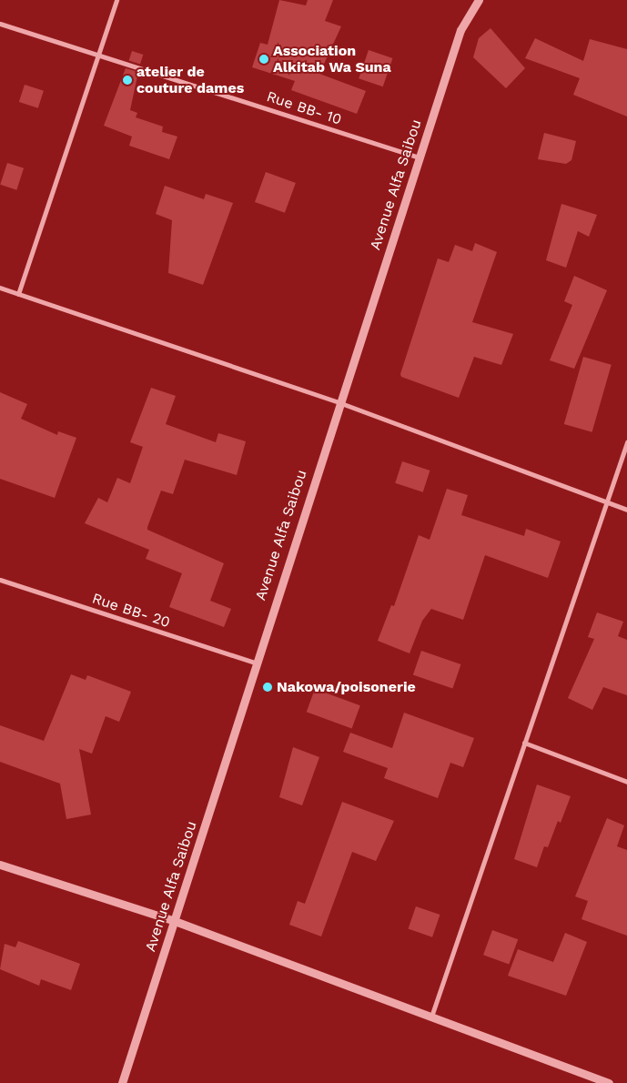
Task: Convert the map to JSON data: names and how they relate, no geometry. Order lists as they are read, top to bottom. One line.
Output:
{"streets":{"street":["Rue BB- 10","Avenue Alfa Saibou","Rue BB- 20"]},"crossings":[["Rue BB- 10","Avenue Alfa Saibou"],["Avenue Alfa Saibou","Rue BB- 20"]],"places":["Association Alkitab Wa Suna","atelier de couture dames","Nakowa/poisonerie"]}
